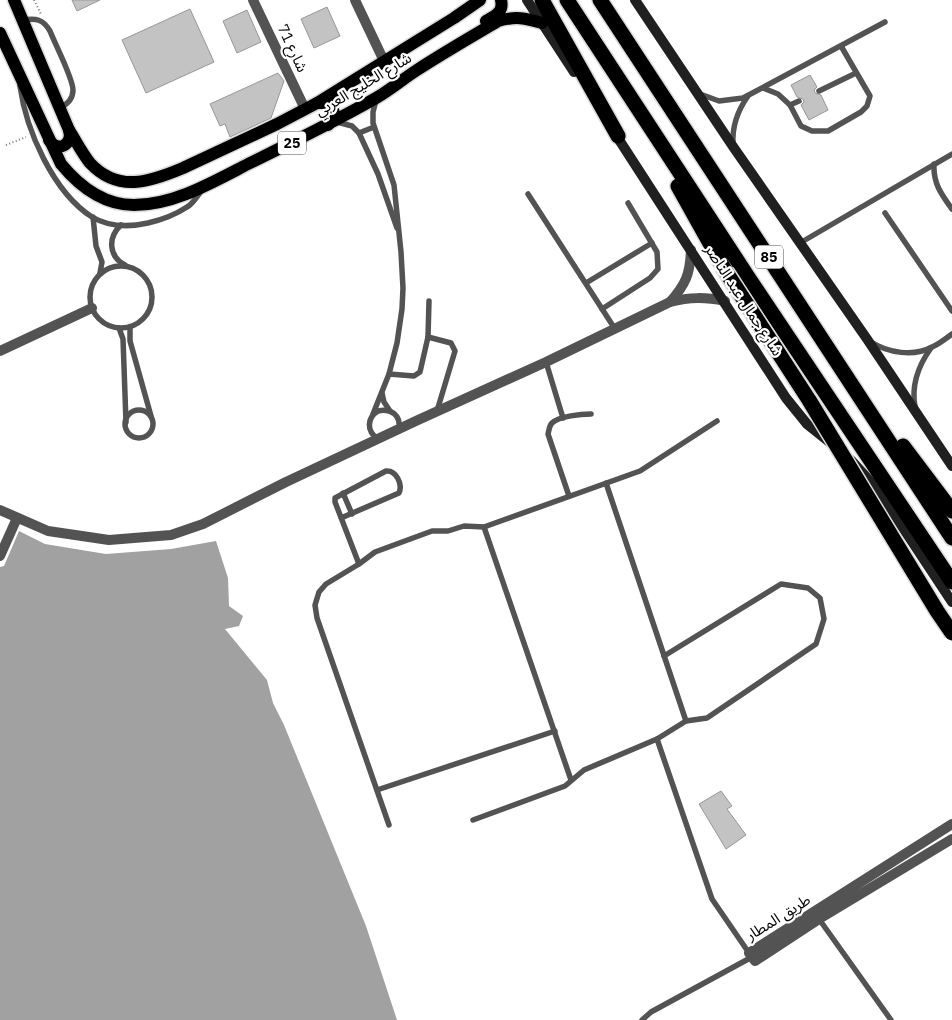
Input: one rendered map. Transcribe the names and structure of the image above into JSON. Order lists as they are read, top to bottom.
{
  "streets": {
    "highway": ["85", "شارع جمال عبد الناصر"],
    "main road": ["شارع الخليج العربي", "25"],
    "street": ["شارع 71", "طريق المطار"]
  },
  "crossings": [
    ["شارع 71", "شارع الخليج العربي"],
    ["شارع الخليج العربي", "شارع جمال عبد الناصر"]
  ]
}
